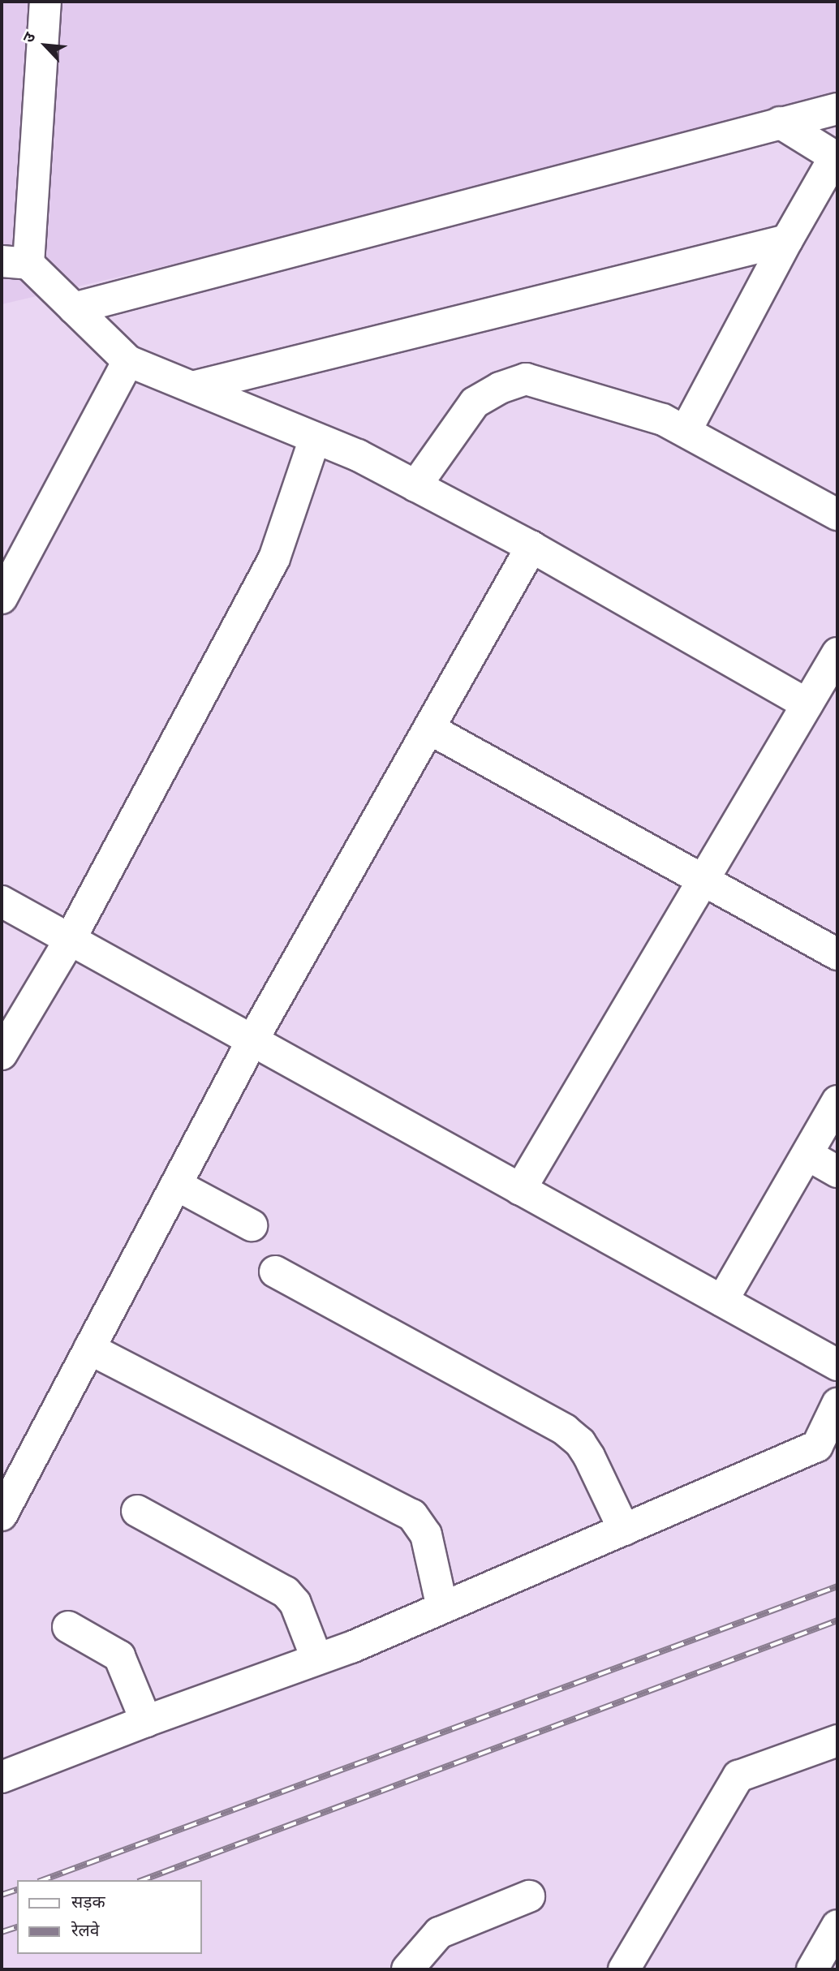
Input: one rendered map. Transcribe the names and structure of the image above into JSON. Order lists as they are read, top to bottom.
{
  "legend": ["सड़क", "रेलवे"],
  "north": "top left"
}
